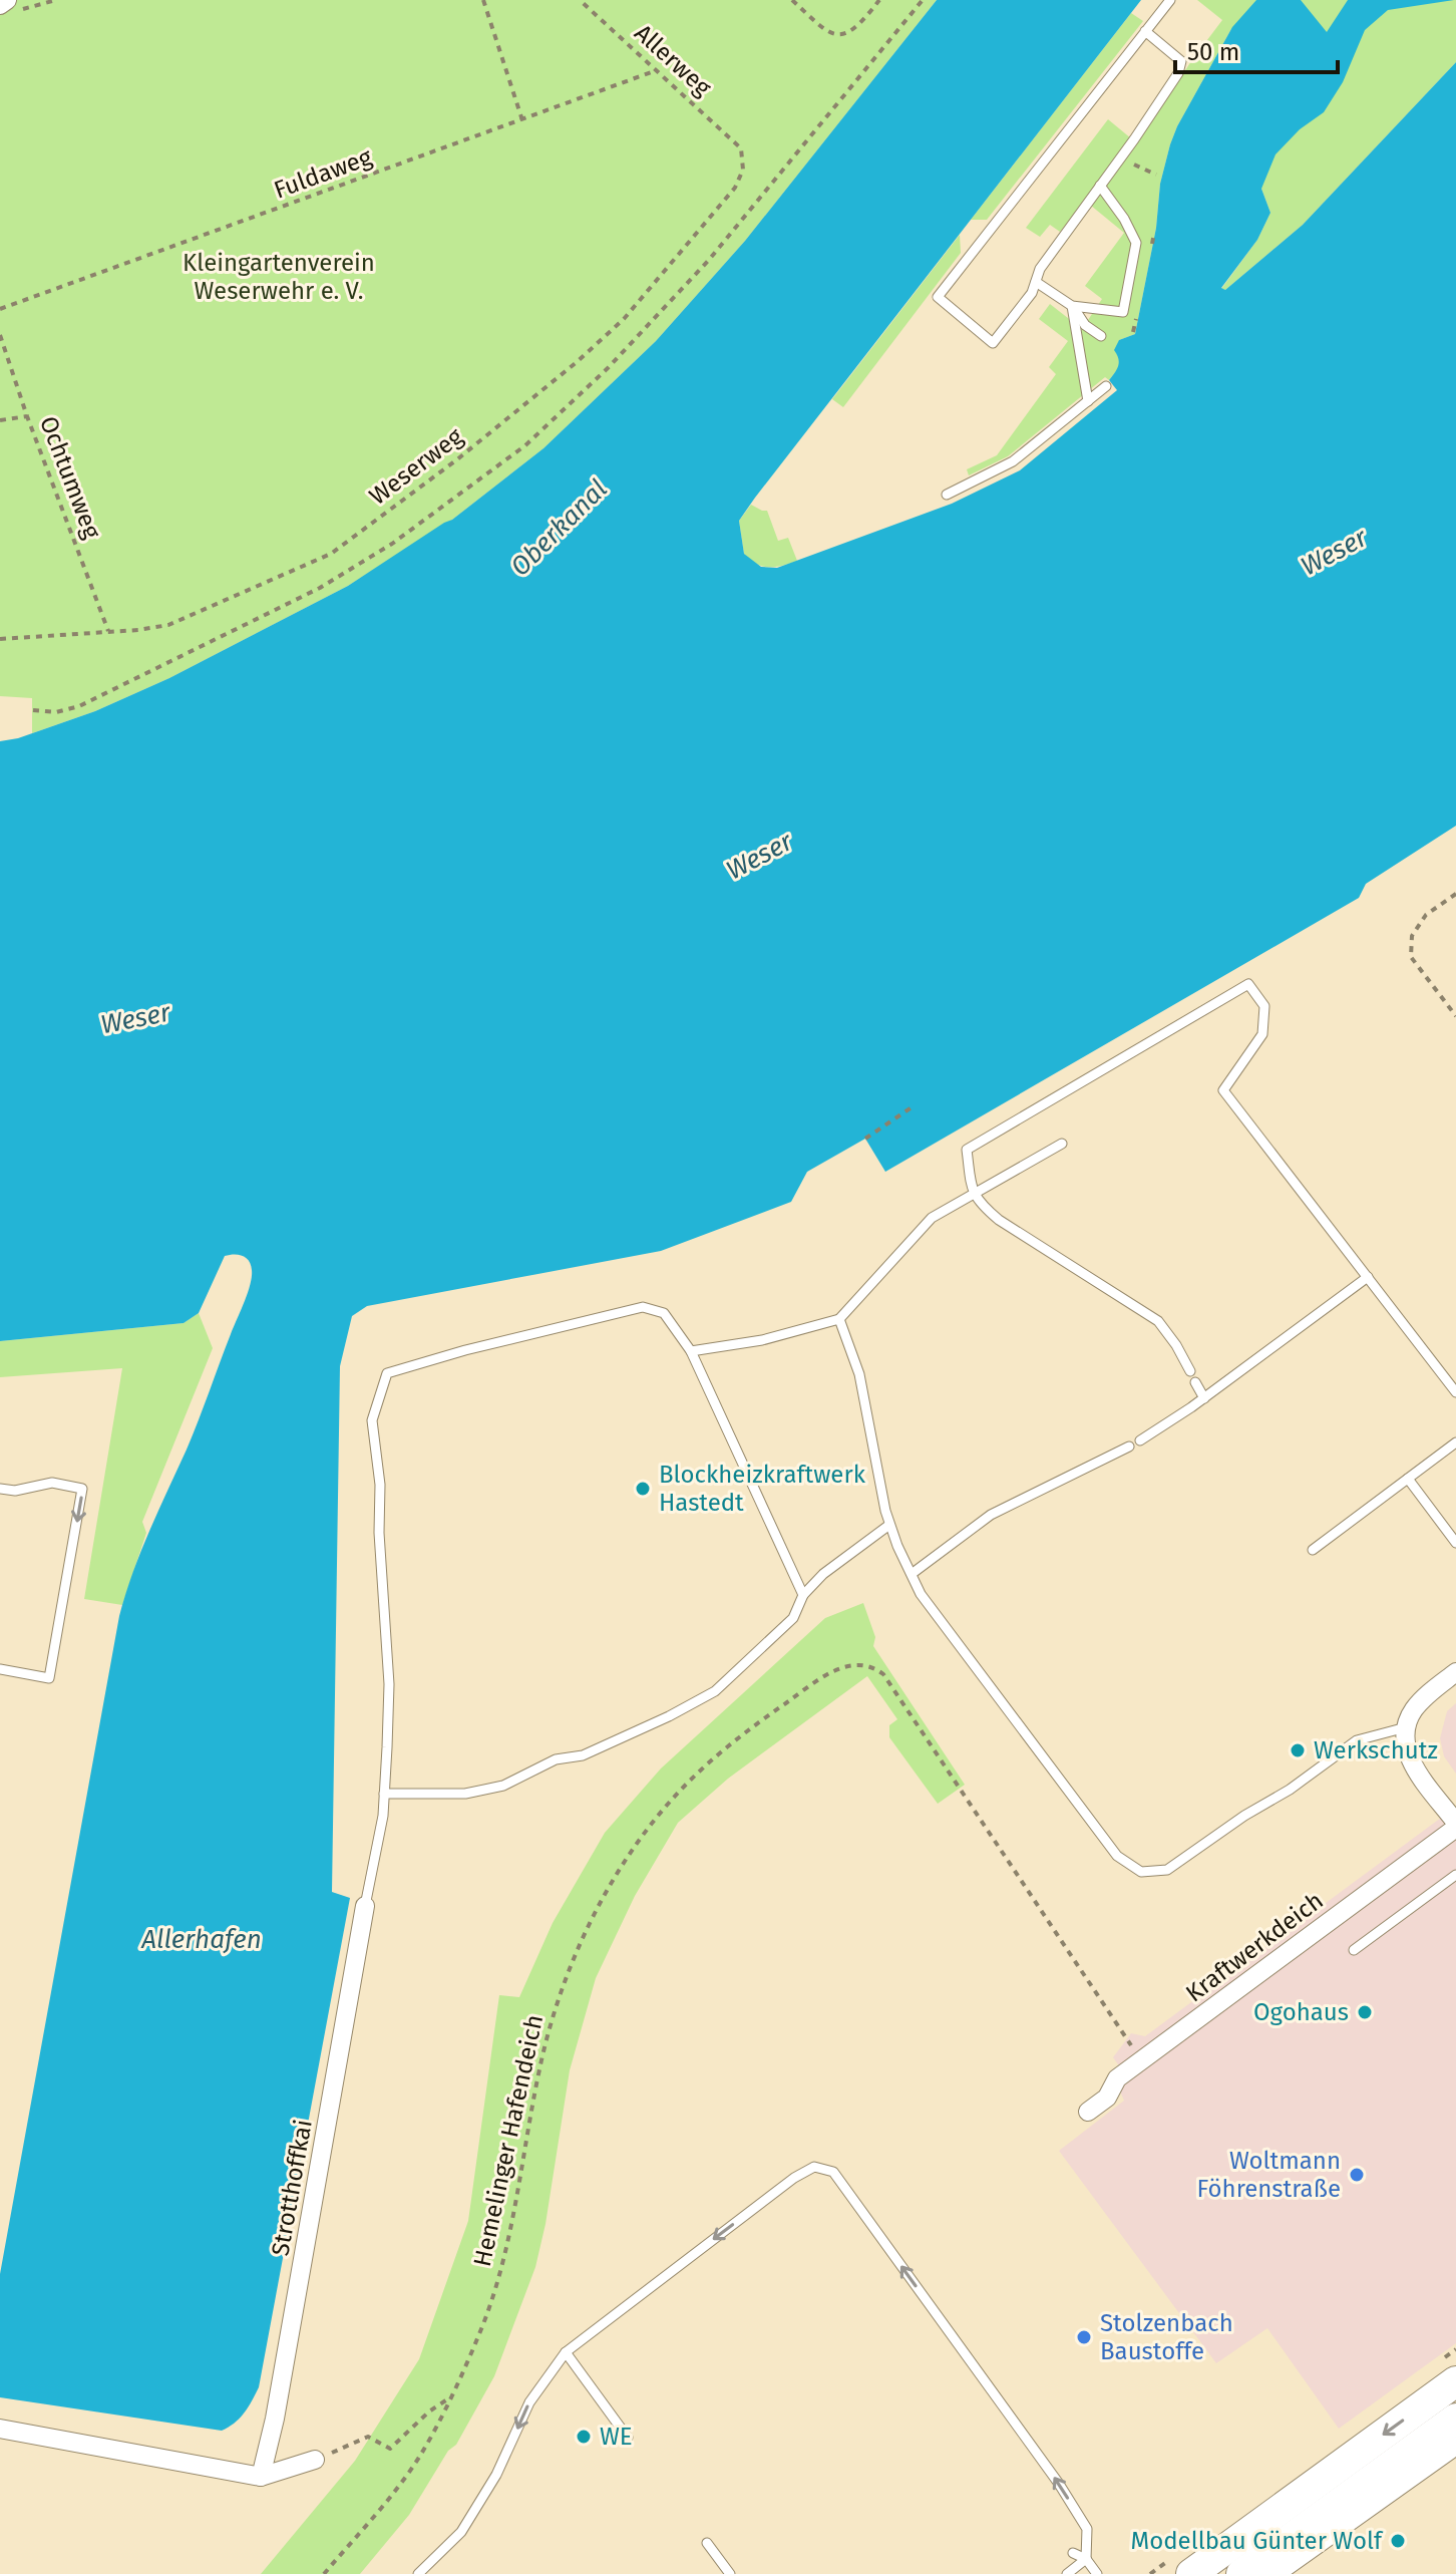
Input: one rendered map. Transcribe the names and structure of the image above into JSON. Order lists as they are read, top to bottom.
{
  "streets": {
    "street": ["Kraftwerkdeich", "Strotthoffkai"],
    "path": [
      "Allerweg",
      "Fuldaweg",
      "Weserweg",
      "Ochtumweg",
      "Hemelinger Hafendeich"
    ]
  },
  "crossings": [
    ["Allerweg", "Fuldaweg"],
    ["Allerweg", "Weserweg"],
    ["Weserweg", "Ochtumweg"],
    ["Kraftwerkdeich", "Hemelinger Hafendeich"]
  ],
  "water": ["Oberkanal", "Weser", "Allerhafen"],
  "parks": ["Kleingartenverein Weserwehr e. V."],
  "places": [
    "Blockheizkraftwerk Hastedt",
    "Werkschutz",
    "Ogohaus",
    "Woltmann Föhrenstraße",
    "Stolzenbach Baustoffe",
    "WE",
    "Modellbau Günter Wolf"
  ],
  "scale_bar": "50 m"
}
